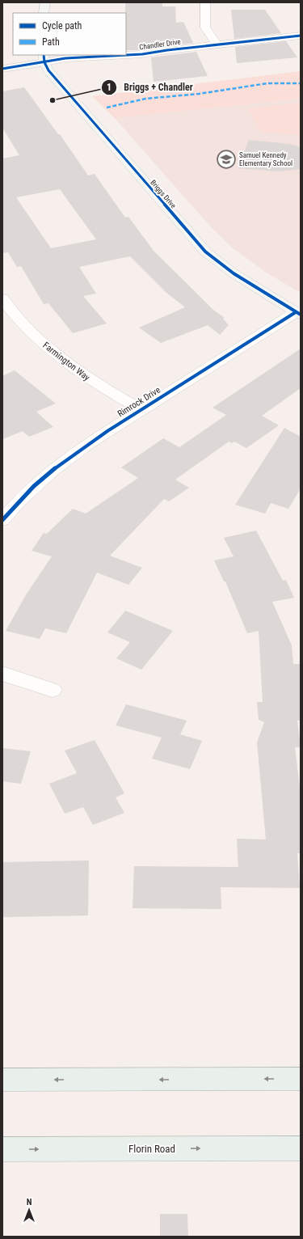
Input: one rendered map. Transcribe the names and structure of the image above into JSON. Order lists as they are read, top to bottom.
{
  "streets": {
    "main road": ["Florin Road"],
    "street": [
      "Chandler Drive",
      "Briggs Drive",
      "Farmington Way",
      "Rimrock Drive"
    ]
  },
  "crossings": [
    ["Chandler Drive", "Briggs Drive"],
    ["Briggs Drive", "Rimrock Drive"],
    ["Farmington Way", "Rimrock Drive"]
  ],
  "places": {
    "other": ["Briggs + Chandler"],
    "school or university": ["Samuel Kennedy Elementary School"]
  },
  "legend": ["Cycle path", "Path"],
  "north": "top"
}
